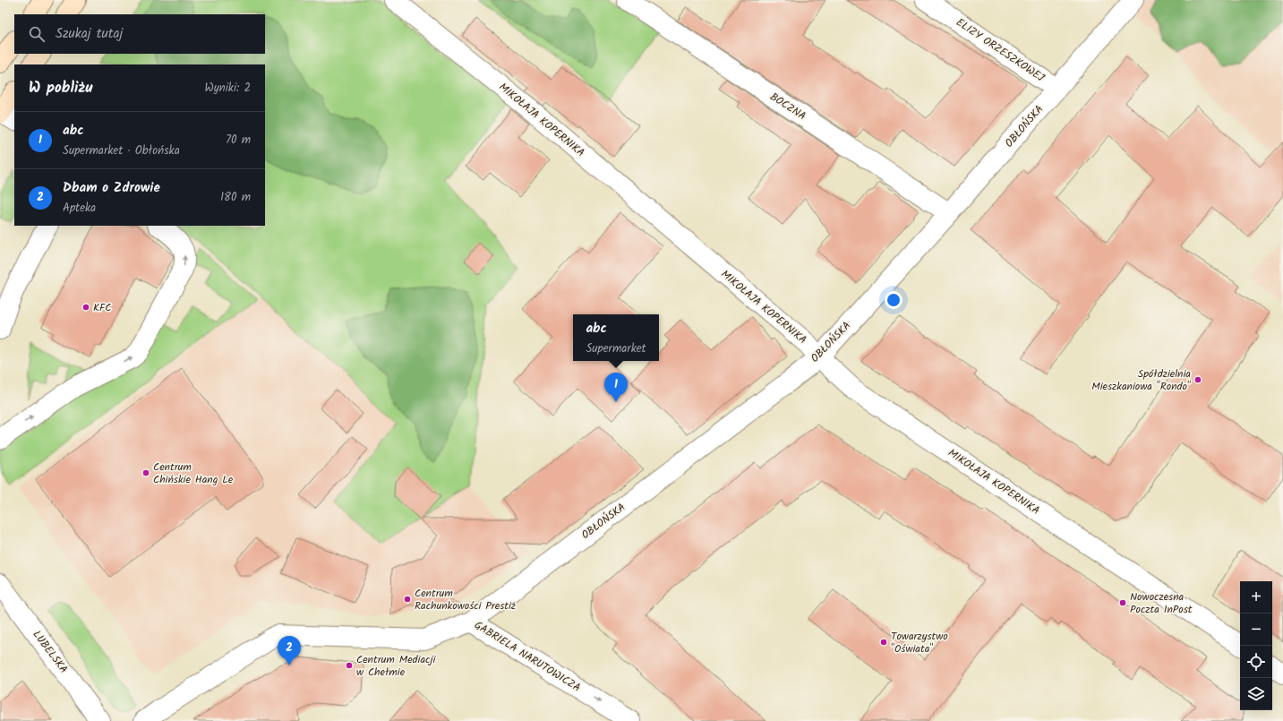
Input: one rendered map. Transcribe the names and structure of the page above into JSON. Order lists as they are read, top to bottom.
{
  "streets": {
    "street": [
      "ELIZY ORZESZKOWEJ",
      "BOCZNA",
      "MIKOŁAJA KOPERNIKA",
      "OBŁOŃSKA",
      "LUBELSKA",
      "GABRIELA NARUTOWICZA"
    ]
  },
  "crossings": [
    ["ELIZY ORZESZKOWEJ", "OBŁOŃSKA"],
    ["BOCZNA", "OBŁOŃSKA"],
    ["MIKOŁAJA KOPERNIKA", "OBŁOŃSKA"],
    ["OBŁOŃSKA", "GABRIELA NARUTOWICZA"]
  ],
  "places": [
    "KFC",
    "Spółdzielnia Mieszkaniowa \"Rondo\"",
    "Centrum Chińskie Hang Le",
    "Centrum Rachunkowości Prestiż",
    "Nowoczesna Poczta InPost",
    "Towarzystwo \"Oświata\"",
    "Centrum Mediacji w Chełmie"
  ],
  "page": {
    "search": "Szukaj tutaj",
    "heading": ["W pobliżu", "Wyniki: 2"],
    "list": [
      {
        "mark": "1",
        "name": "abc",
        "note": "Supermarket · Obłońska",
        "value": "70 m"
      },
      {
        "mark": "2",
        "name": "Dbam o Zdrowie",
        "note": "Apteka",
        "value": "180 m"
      }
    ],
    "popup": ["abc", "Supermarket"],
    "pins": ["1", "2"],
    "map_buttons": ["+", "−"]
  }
}
